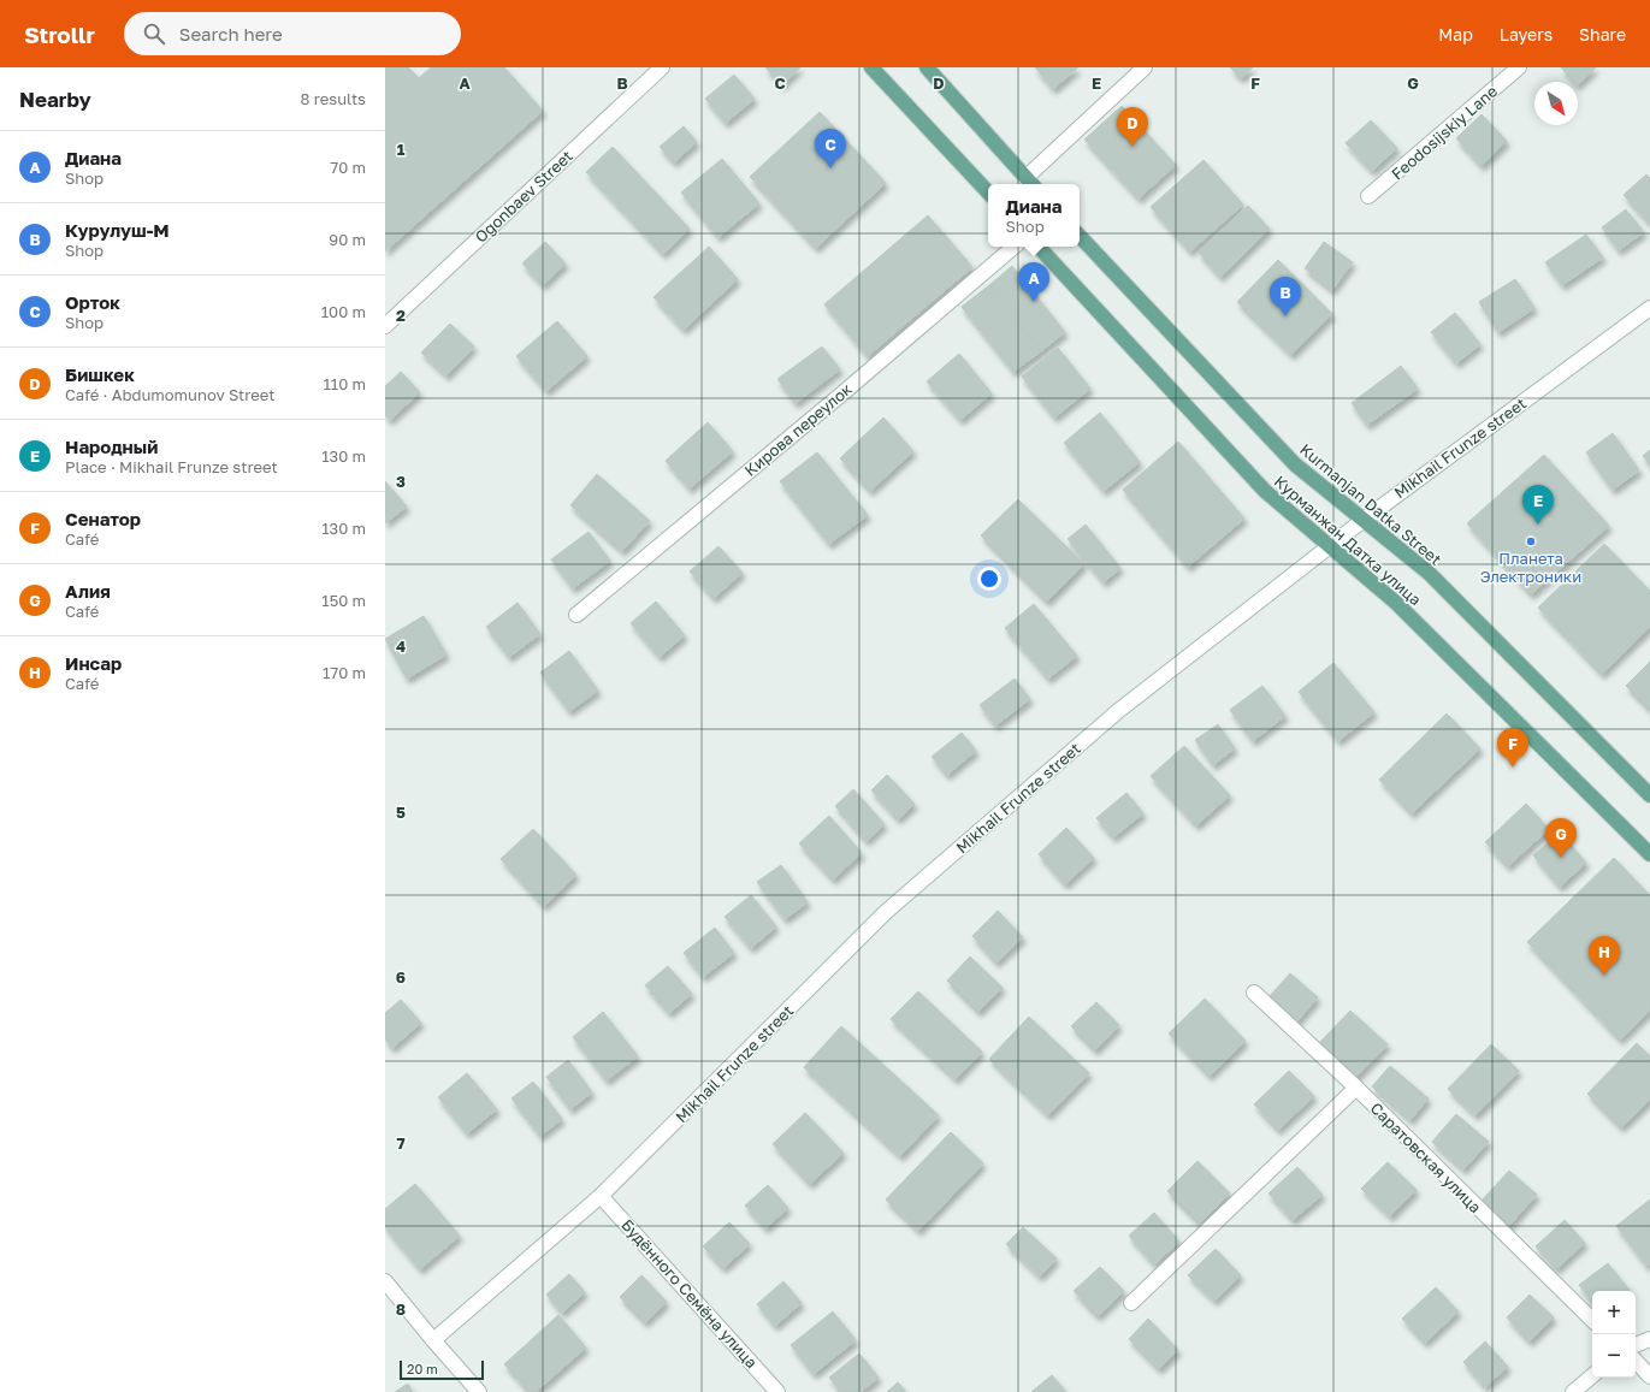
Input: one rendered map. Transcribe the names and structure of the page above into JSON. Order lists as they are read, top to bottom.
{
  "streets": {
    "main road": ["Kurmanjan Datka Street", "Курманжан Датка улица"],
    "street": [
      "Feodosijskiy Lane",
      "Ogonbaev Street",
      "Кирова переулок",
      "Mikhail Frunze street",
      "Саратовская улица",
      "Будённого Семёна улица"
    ]
  },
  "crossings": [
    ["Mikhail Frunze street", "Kurmanjan Datka Street"],
    ["Mikhail Frunze street", "Курманжан Датка улица"],
    ["Mikhail Frunze street", "Будённого Семёна улица"]
  ],
  "places": ["Планета Электроники"],
  "scale_bar": "20 m",
  "north": "bottom right",
  "page": {
    "header": "Strollr",
    "search": "Search here",
    "nav": ["Map", "Layers", "Share"],
    "heading": ["Nearby", "8 results"],
    "pins": [
      "D",
      "C",
      "A",
      "B",
      "E",
      "F",
      "G",
      "H"
    ],
    "list": [
      {
        "mark": "A",
        "name": "Диана",
        "note": "Shop",
        "value": "70 m"
      },
      {
        "mark": "B",
        "name": "Курулуш-М",
        "note": "Shop",
        "value": "90 m"
      },
      {
        "mark": "C",
        "name": "Орток",
        "note": "Shop",
        "value": "100 m"
      },
      {
        "mark": "D",
        "name": "Бишкек",
        "note": "Café · Abdumomunov Street",
        "value": "110 m"
      },
      {
        "mark": "E",
        "name": "Народный",
        "note": "Place · Mikhail Frunze street",
        "value": "130 m"
      },
      {
        "mark": "F",
        "name": "Сенатор",
        "note": "Café",
        "value": "130 m"
      },
      {
        "mark": "G",
        "name": "Алия",
        "note": "Café",
        "value": "150 m"
      },
      {
        "mark": "H",
        "name": "Инсар",
        "note": "Café",
        "value": "170 m"
      }
    ],
    "popup": ["Диана", "Shop"],
    "map_buttons": ["+", "−"],
    "scale": "20 m"
  },
  "grid": {
    "columns": [
      "A",
      "B",
      "C",
      "D",
      "E",
      "F",
      "G"
    ],
    "rows": [
      "1",
      "2",
      "3",
      "4",
      "5",
      "6",
      "7",
      "8"
    ]
  }
}
